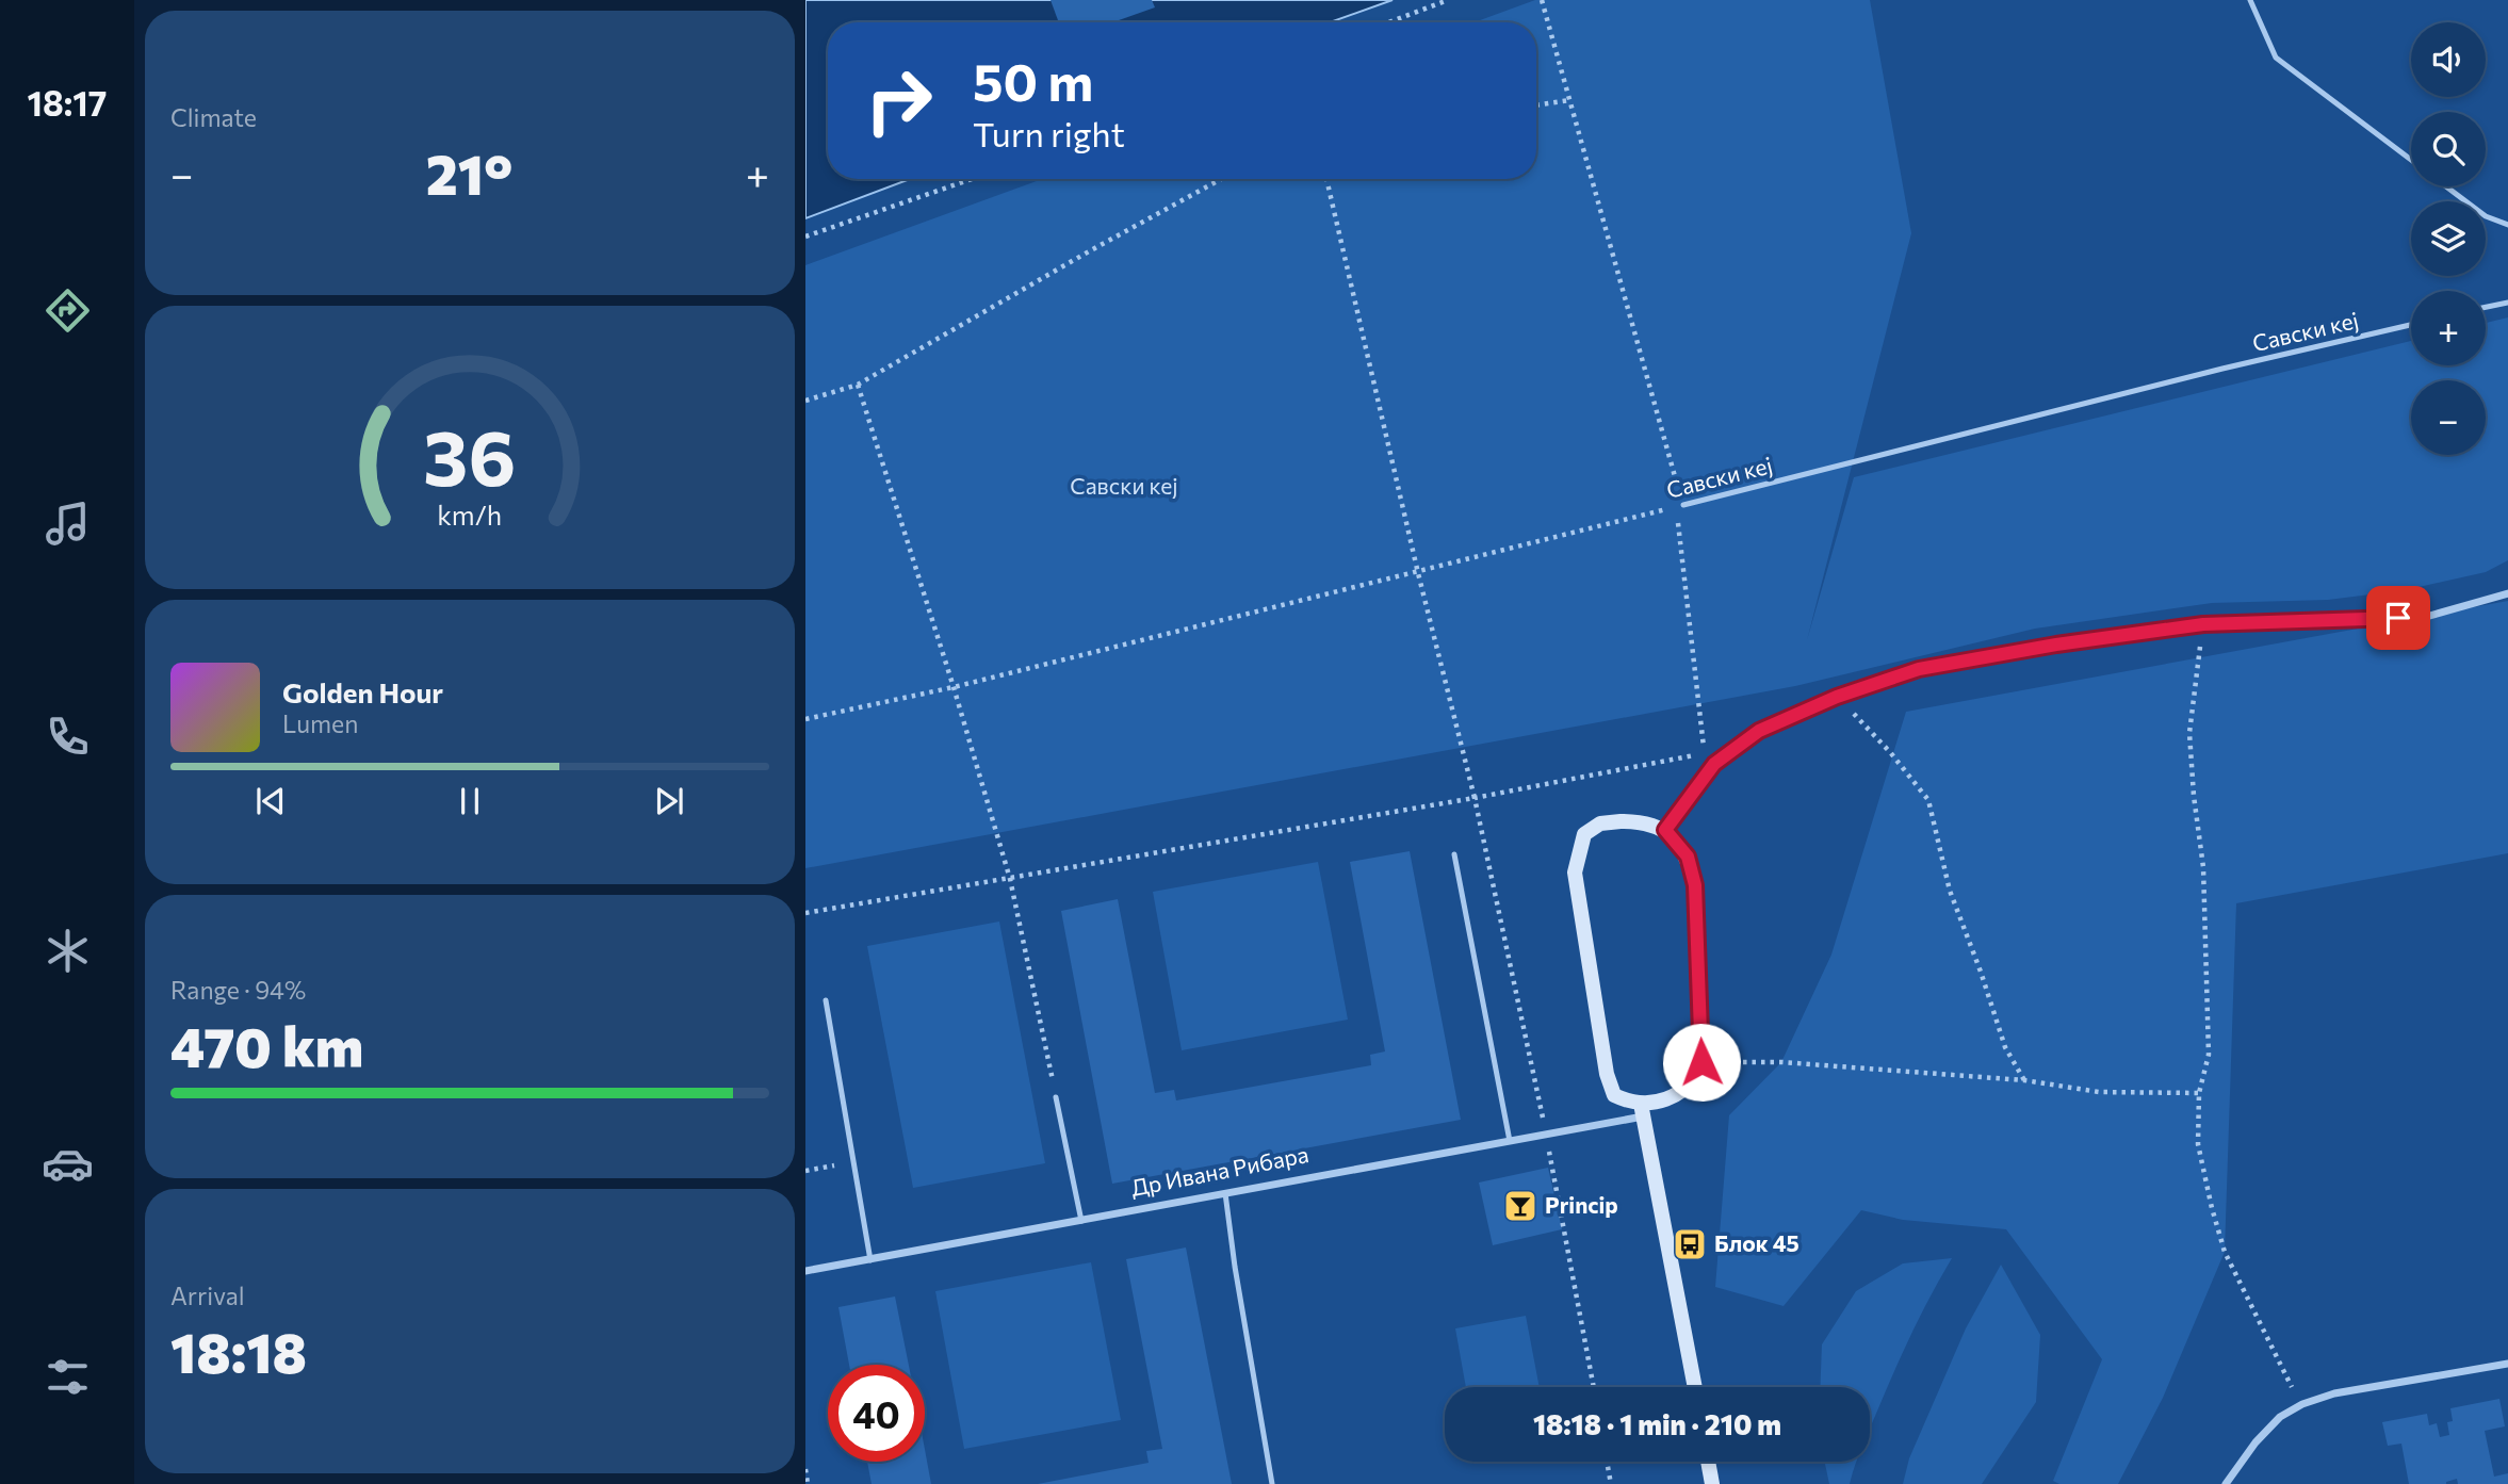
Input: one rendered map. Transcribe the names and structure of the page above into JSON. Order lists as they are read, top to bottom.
{
  "streets": {
    "street": ["Др Ивана Рибара"],
    "lane": ["Савски кеј"]
  },
  "parks": ["Савски кеј"],
  "places": {
    "bar": ["Princip"],
    "bus stop": ["Блок 45"]
  },
  "page": {
    "tabs": "18:17",
    "tile": [
      "Climate",
      ["Range · 94%", "470 km"],
      ["Arrival", "18:18"]
    ],
    "map_buttons": ["+", "−"],
    "turn": ["50 m", "Turn right"],
    "heat": ["−", "21°", "+"],
    "song": ["Golden Hour", "Lumen"],
    "limit": "40",
    "trip": "18:18 · 1 min · 210 m",
    "gauge": ["36", "km/h"]
  }
}
